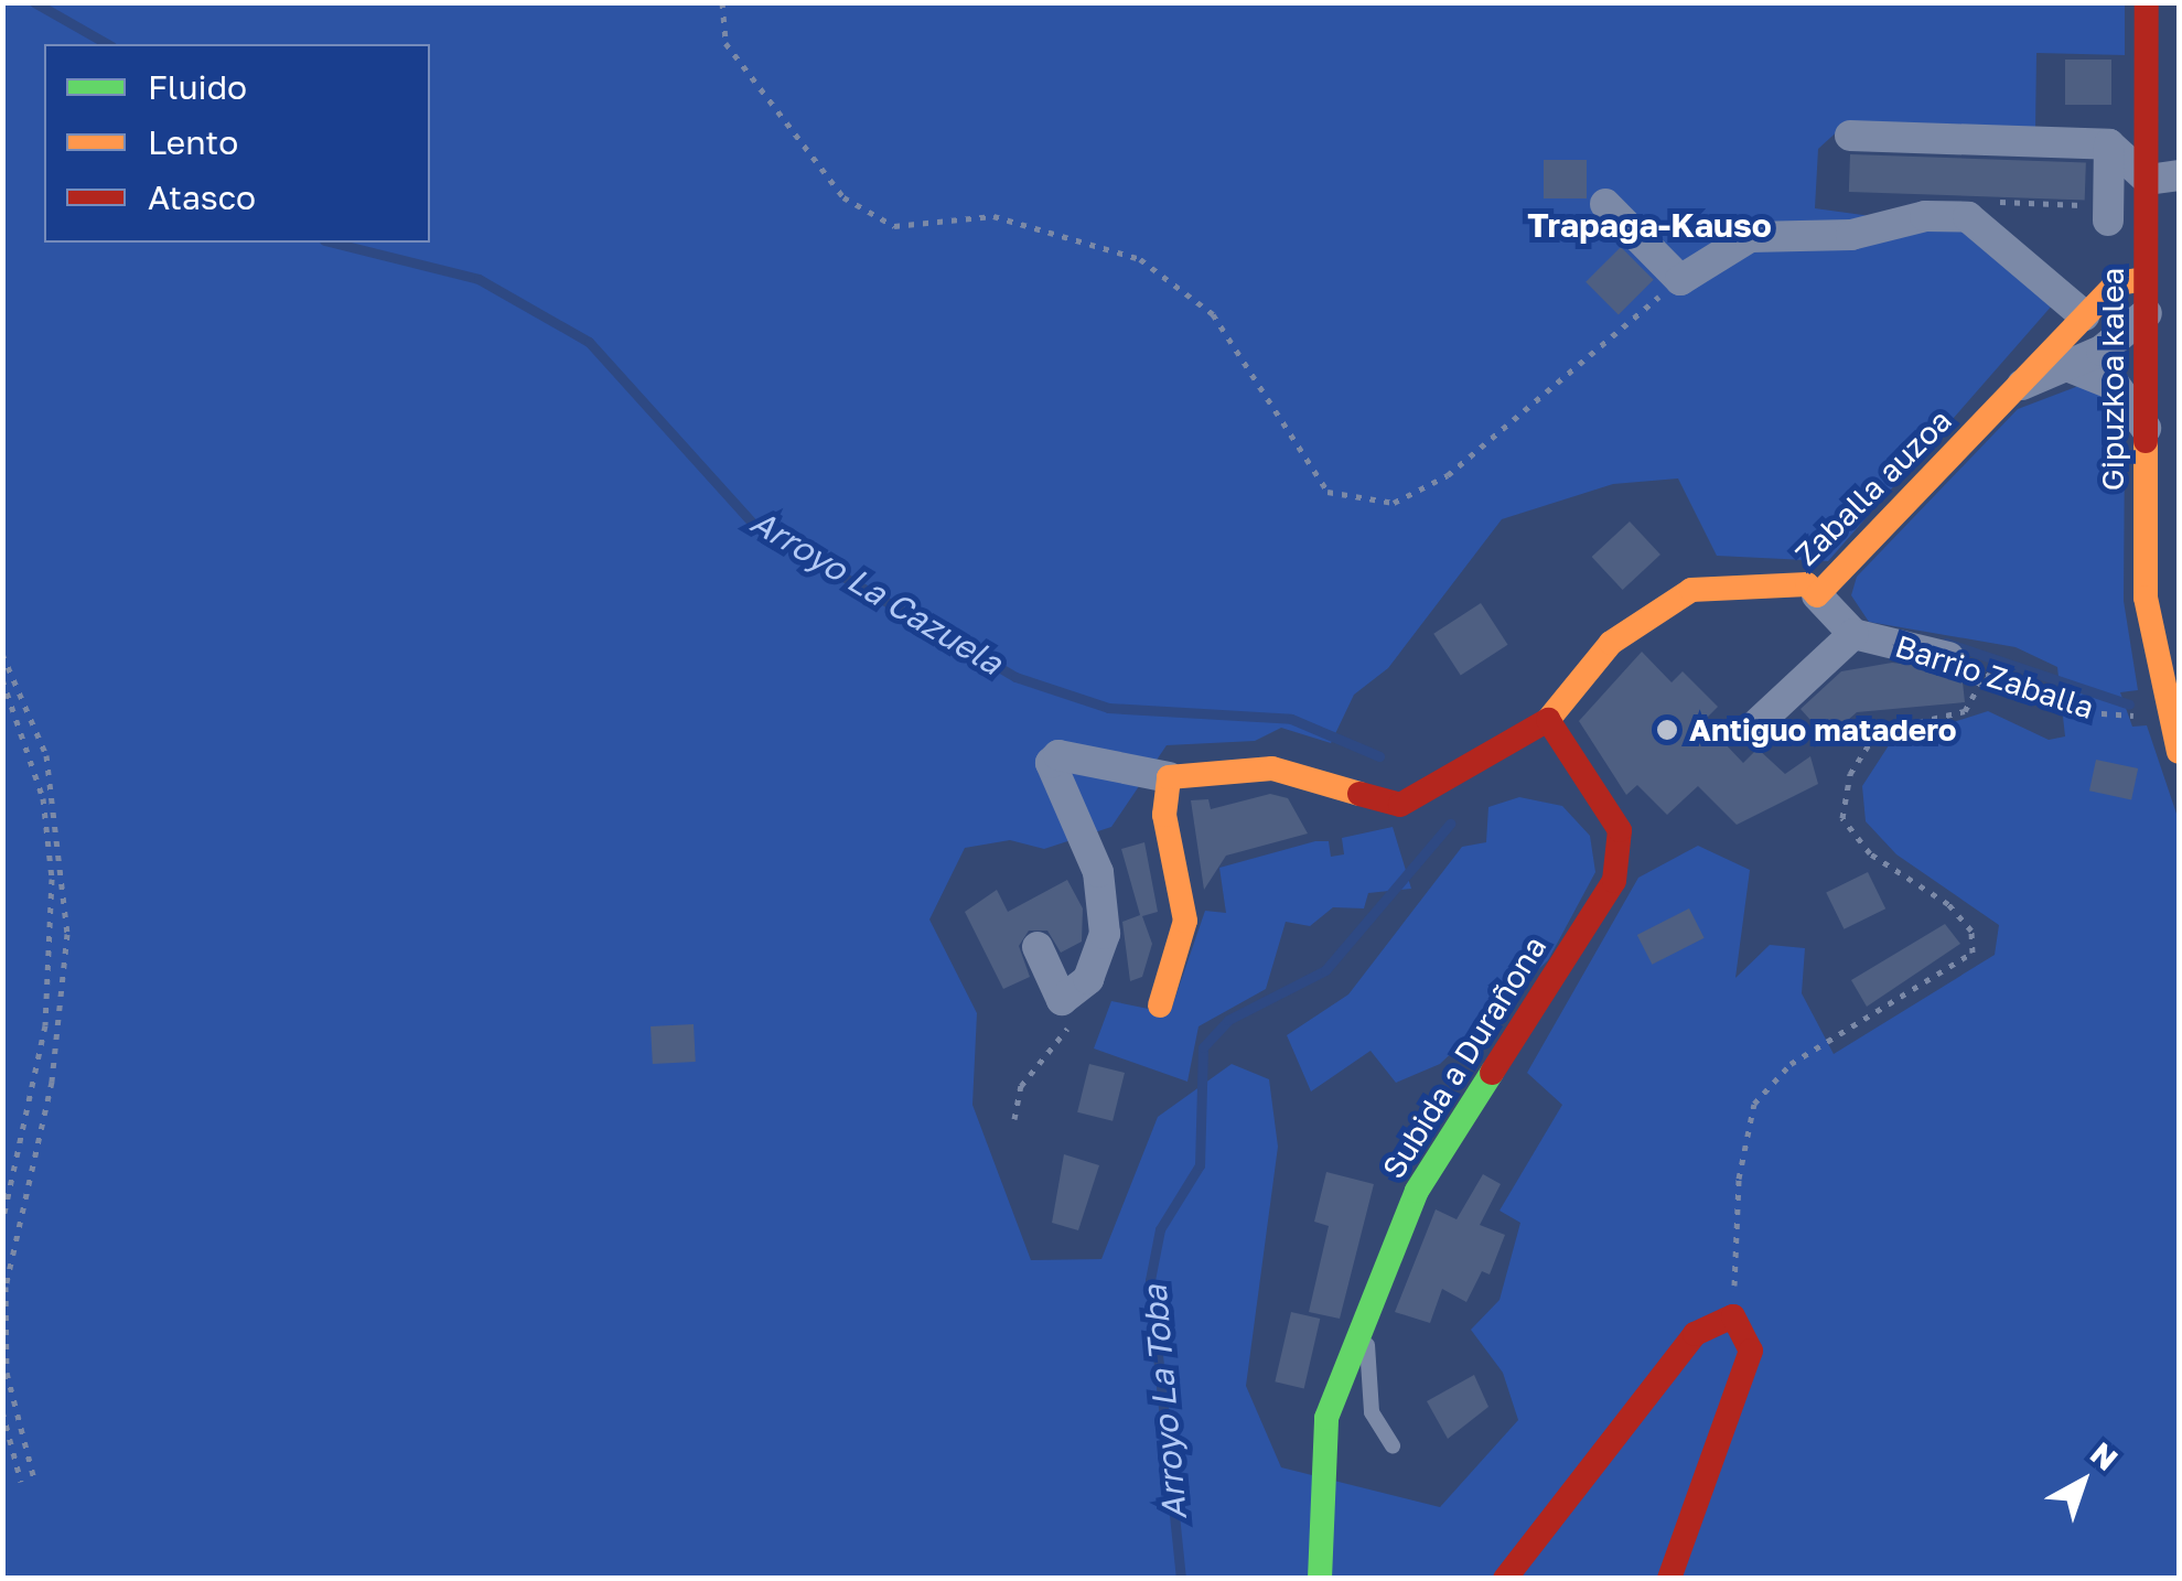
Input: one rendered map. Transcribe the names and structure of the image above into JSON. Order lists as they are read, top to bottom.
{
  "streets": {
    "street": [
      "Gipuzkoa kalea",
      "Zaballa auzoa",
      "Barrio Zaballa",
      "Subida a Durañona"
    ]
  },
  "crossings": [
    ["Zaballa auzoa", "Barrio Zaballa"],
    ["Zaballa auzoa", "Subida a Durañona"]
  ],
  "districts": ["Trapaga-Kauso"],
  "water": ["Arroyo La Cazuela", "Arroyo La Toba"],
  "places": ["Antiguo matadero"],
  "legend": ["Fluido", "Lento", "Atasco"],
  "north": "top right"
}
